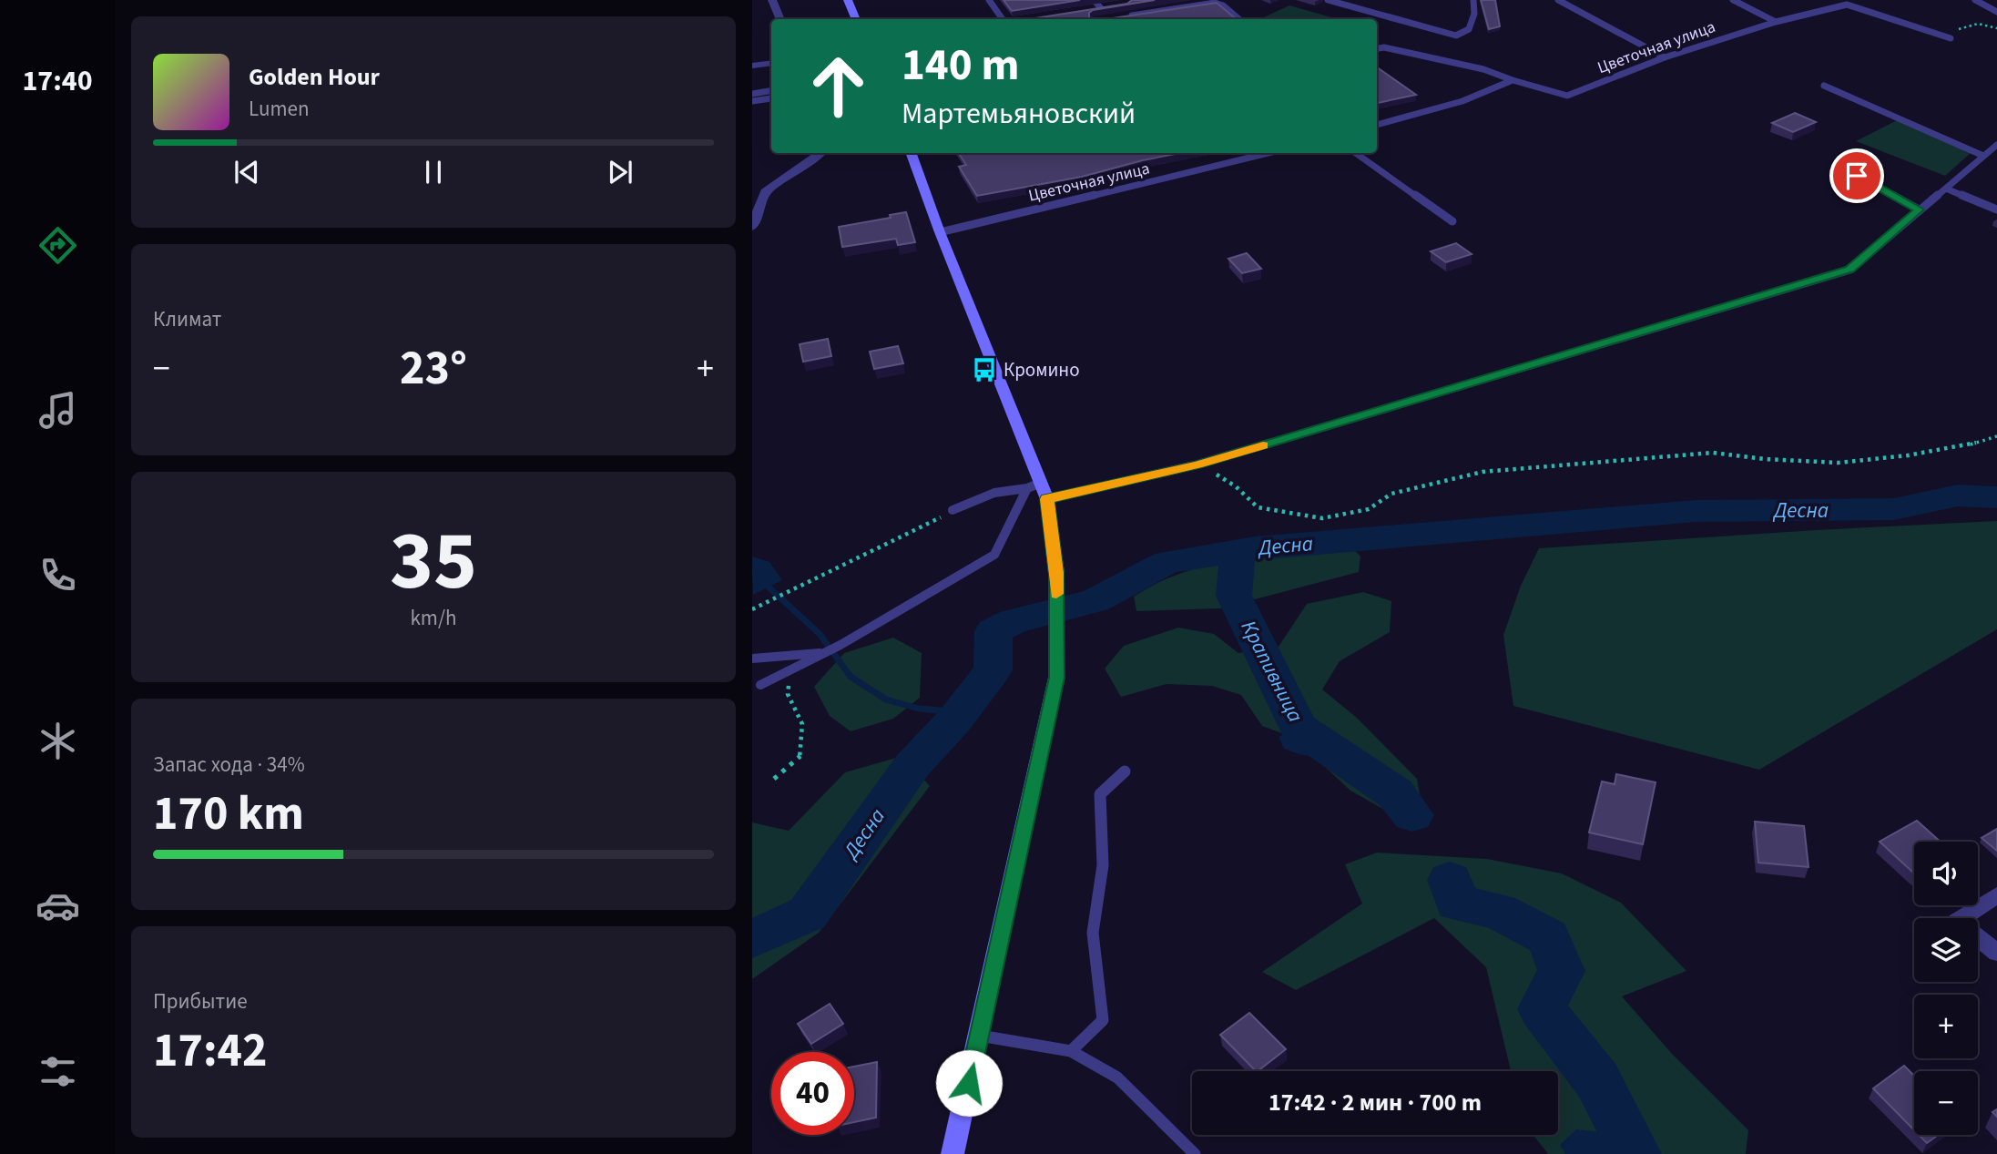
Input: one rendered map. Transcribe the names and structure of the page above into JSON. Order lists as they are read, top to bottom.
{
  "streets": {
    "lane": ["Цветочная улица"]
  },
  "water": ["Десна", "Крапивница"],
  "places": {
    "bus stop": ["Кромино"]
  },
  "page": {
    "tabs": "17:40",
    "turn": ["140 m", "Мартемьяновский"],
    "song": ["Golden Hour", "Lumen"],
    "tile": [
      "Климат",
      ["35", "km/h"],
      ["Запас хода · 34%", "170 km"],
      ["Прибытие", "17:42"]
    ],
    "heat": ["−", "23°", "+"],
    "map_buttons": ["+", "−"],
    "limit": "40",
    "trip": "17:42 · 2 мин · 700 m"
  }
}
